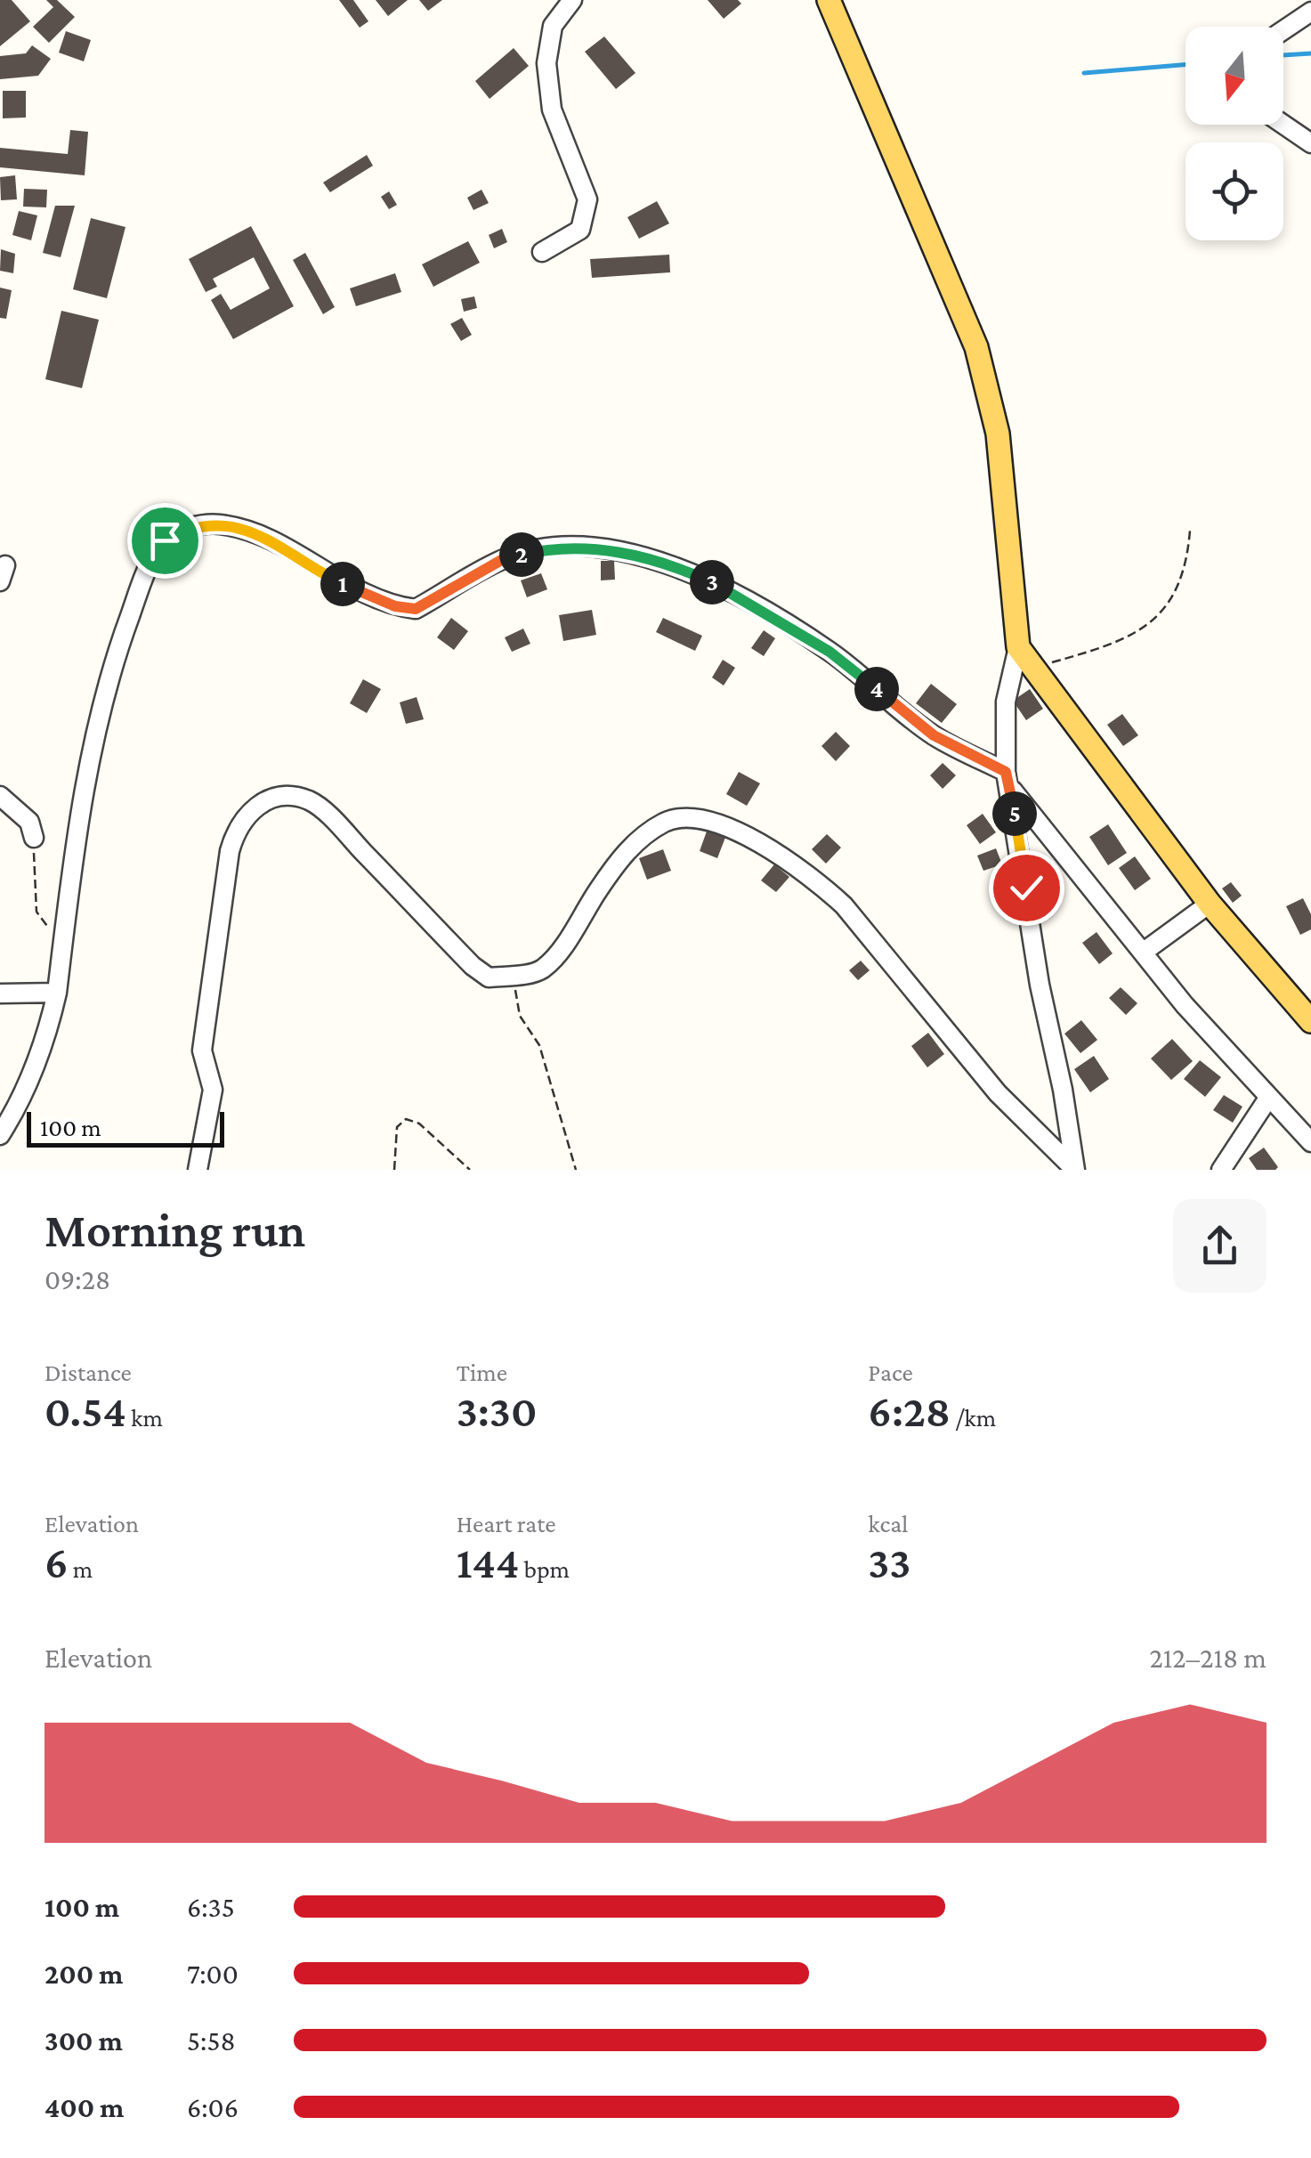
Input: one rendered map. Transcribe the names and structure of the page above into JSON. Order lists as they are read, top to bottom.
{
  "scale_bar": "100 m",
  "north": "bottom",
  "page": {
    "pins": [
      "2",
      "3",
      "1",
      "4",
      "5"
    ],
    "scale": "100 m",
    "heading": ["Morning run", "09:28"],
    "stats": [
      ["Distance", "0.54 km"],
      ["Time", "3:30"],
      ["Pace", "6:28 /km"],
      ["Elevation", "6 m"],
      ["Heart rate", "144 bpm"],
      ["kcal", "33"]
    ],
    "chart": ["Elevation", "212–218 m"],
    "list": [
      {
        "name": "100 m",
        "note": "6:35"
      },
      {
        "name": "200 m",
        "note": "7:00"
      },
      {
        "name": "300 m",
        "note": "5:58"
      },
      {
        "name": "400 m",
        "note": "6:06"
      }
    ]
  }
}
